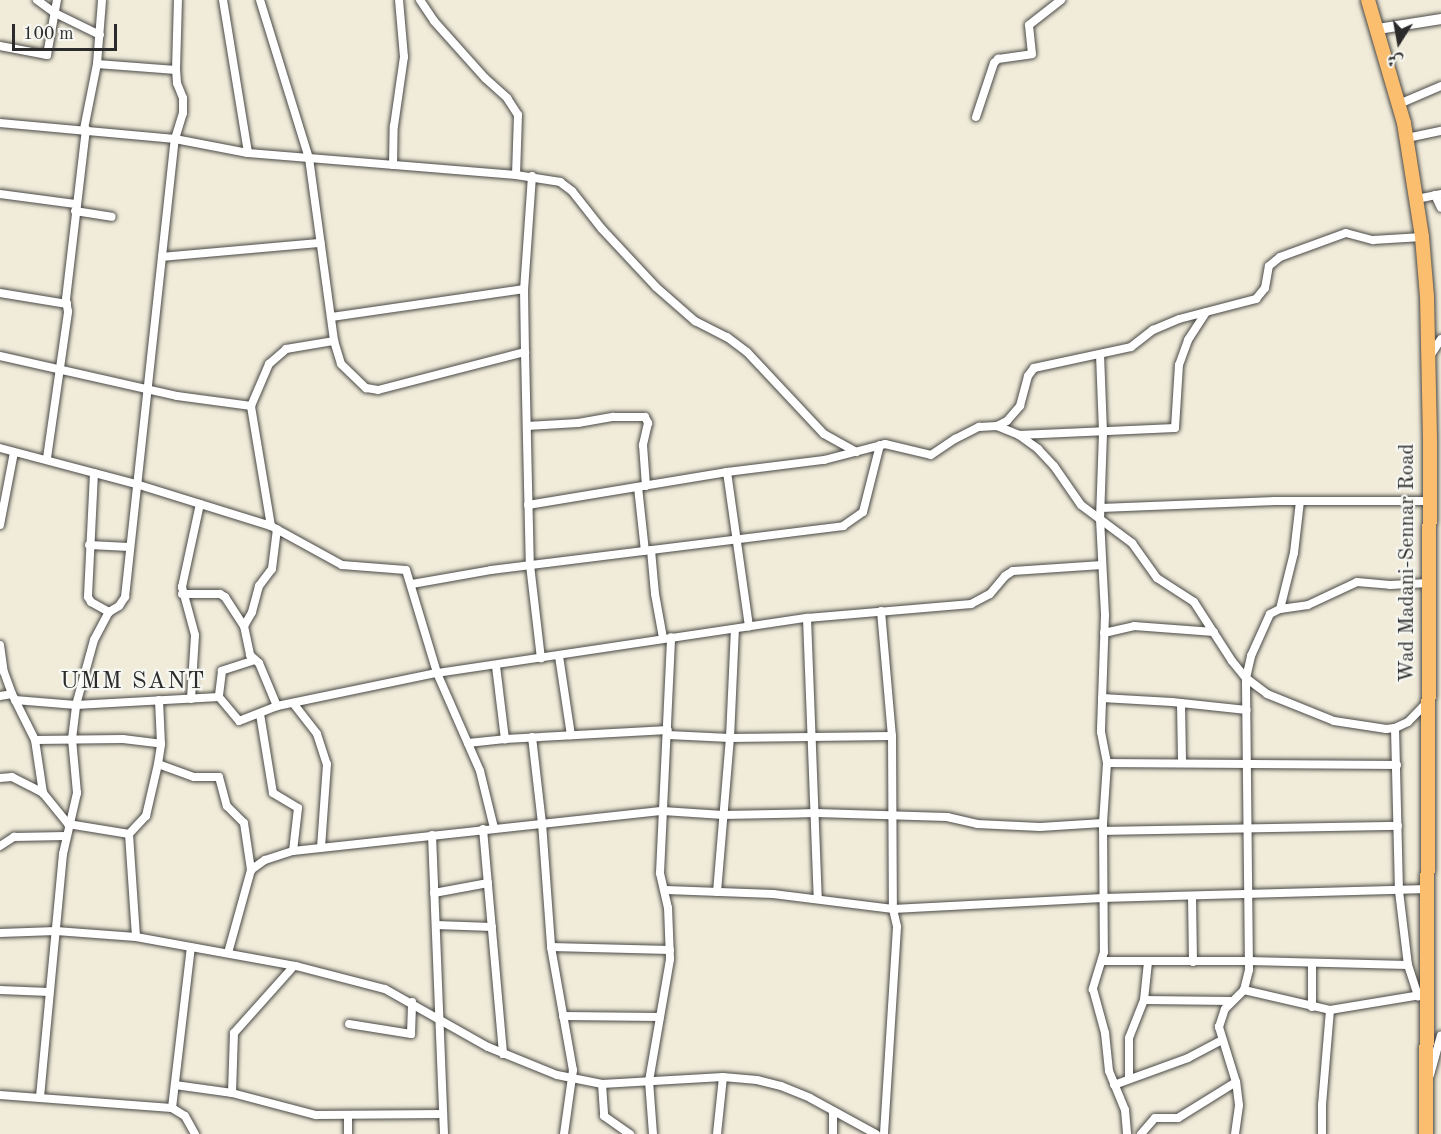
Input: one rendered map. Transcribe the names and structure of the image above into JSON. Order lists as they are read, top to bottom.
{
  "streets": {
    "highway": ["Wad Madani-Sennar Road"]
  },
  "districts": ["UMM SANT"],
  "scale_bar": "100 m",
  "north": "bottom"
}
